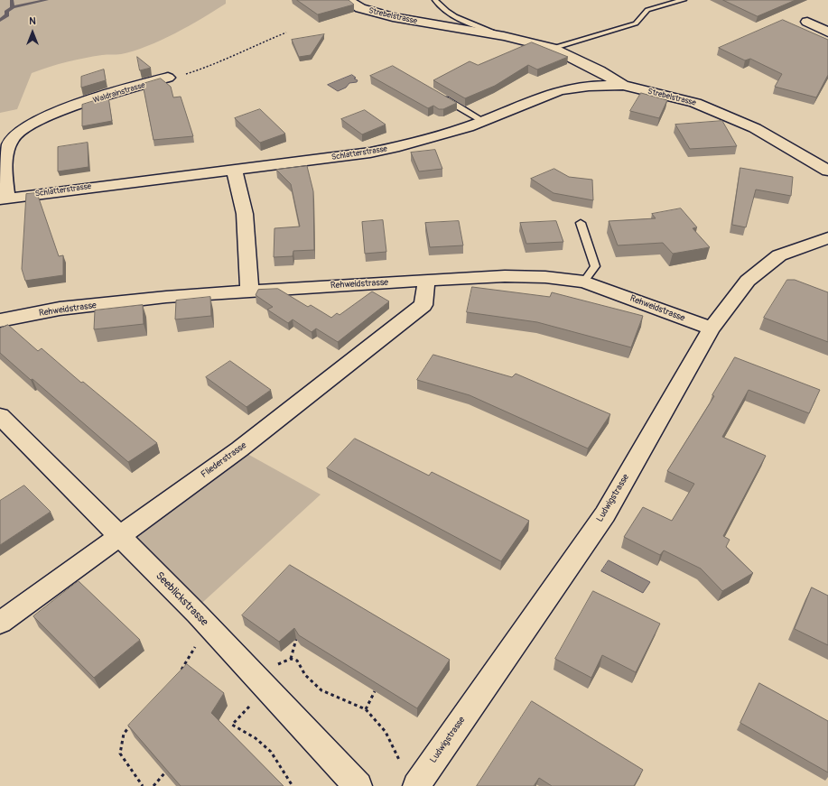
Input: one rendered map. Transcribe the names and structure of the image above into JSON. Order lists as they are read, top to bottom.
{
  "streets": {
    "street": [
      "Strebelstrasse",
      "Waldrainstrasse",
      "Schlatterstrasse",
      "Rehweidstrasse",
      "Fliederstrasse",
      "Ludwigstrasse",
      "Seeblickstrasse"
    ]
  },
  "crossings": [
    ["Strebelstrasse", "Schlatterstrasse"],
    ["Waldrainstrasse", "Schlatterstrasse"],
    ["Rehweidstrasse", "Fliederstrasse"],
    ["Rehweidstrasse", "Ludwigstrasse"],
    ["Fliederstrasse", "Seeblickstrasse"]
  ],
  "north": "top"
}
